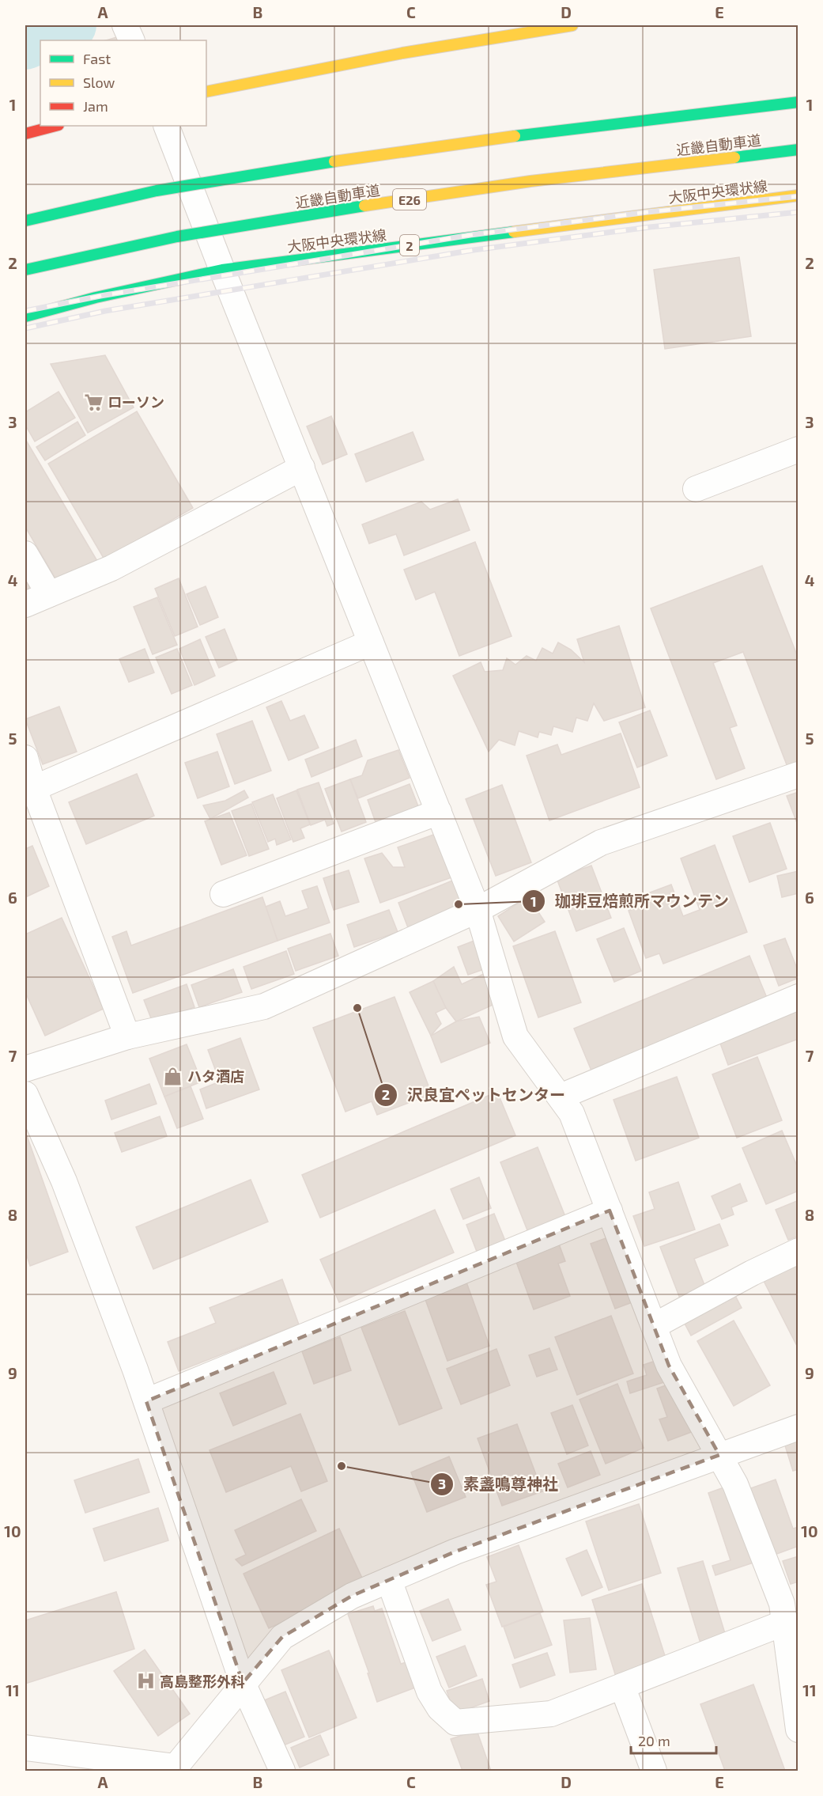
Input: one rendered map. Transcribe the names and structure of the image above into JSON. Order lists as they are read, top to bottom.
{
  "streets": {
    "main road": [
      "近畿自動車道",
      "大阪中央環状線",
      "E26",
      "2"
    ]
  },
  "places": {
    "supermarket": ["ローソン"],
    "other": ["珈琲豆焙煎所マウンテン", "沢良宜ペットセンター", "素盞鳴尊神社"],
    "shop": ["ハタ酒店"],
    "hospital": ["高島整形外科"]
  },
  "legend": ["Fast", "Slow", "Jam"],
  "scale_bar": "20 m",
  "grid": {
    "columns": [
      "A",
      "B",
      "C",
      "D",
      "E"
    ],
    "rows": [
      "1",
      "2",
      "3",
      "4",
      "5",
      "6",
      "7",
      "8",
      "9",
      "10",
      "11"
    ]
  }
}
